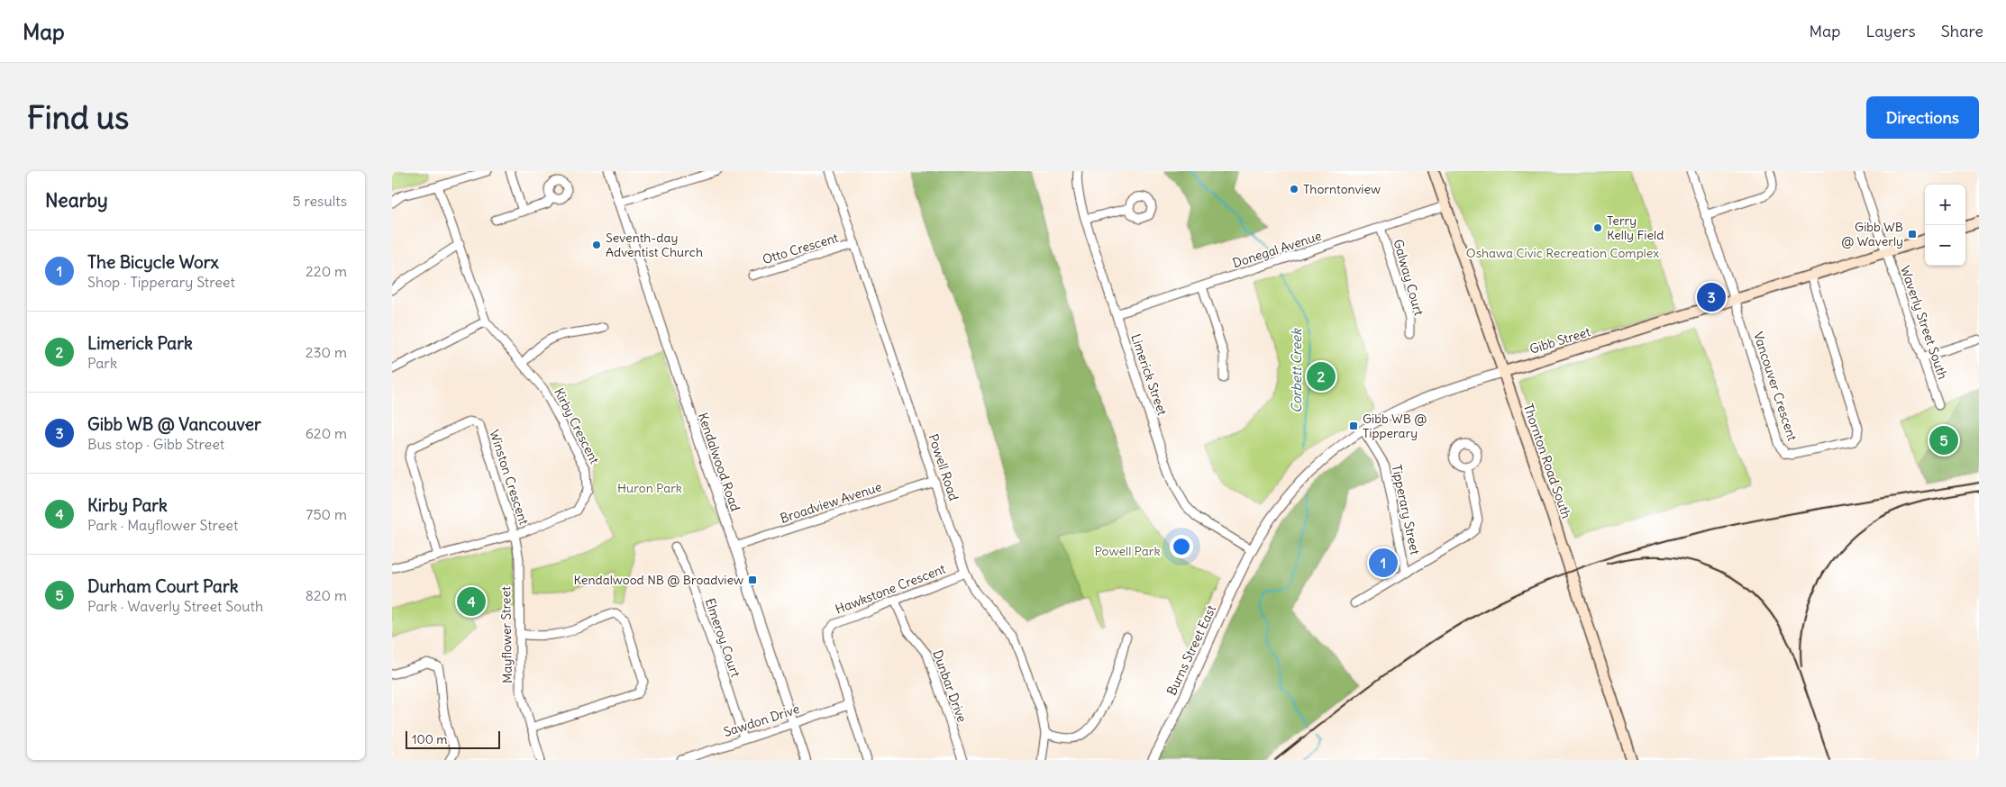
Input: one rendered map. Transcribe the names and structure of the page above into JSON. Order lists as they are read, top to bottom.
{
  "streets": {
    "main road": ["Gibb Street", "Thornton Road South"],
    "street": [
      "Otto Crescent",
      "Donegal Avenue",
      "Galway Court",
      "Waverly Street South",
      "Limerick Street",
      "Vancouver Crescent",
      "Kirby Crescent",
      "Kendalwood Road",
      "Powell Road",
      "Winston Crescent",
      "Broadview Avenue",
      "Tipperary Street",
      "Hawkstone Crescent",
      "Mayflower Street",
      "Elmeroy Court",
      "Burns Street East",
      "Dunbar Drive",
      "Sawdon Drive"
    ]
  },
  "crossings": [
    ["Otto Crescent", "Powell Road"],
    ["Donegal Avenue", "Galway Court"],
    ["Donegal Avenue", "Limerick Street"],
    ["Donegal Avenue", "Thornton Road South"],
    ["Waverly Street South", "Gibb Street"],
    ["Gibb Street", "Limerick Street"],
    ["Gibb Street", "Vancouver Crescent"],
    ["Gibb Street", "Thornton Road South"],
    ["Gibb Street", "Tipperary Street"],
    ["Gibb Street", "Burns Street East"],
    ["Limerick Street", "Burns Street East"],
    ["Kirby Crescent", "Winston Crescent"],
    ["Kirby Crescent", "Mayflower Street"],
    ["Kendalwood Road", "Broadview Avenue"],
    ["Kendalwood Road", "Sawdon Drive"],
    ["Powell Road", "Broadview Avenue"],
    ["Powell Road", "Hawkstone Crescent"],
    ["Winston Crescent", "Mayflower Street"],
    ["Hawkstone Crescent", "Dunbar Drive"],
    ["Hawkstone Crescent", "Sawdon Drive"],
    ["Elmeroy Court", "Sawdon Drive"]
  ],
  "water": ["Corbett Creek"],
  "parks": ["Oshawa Civic Recreation Complex", "Huron Park", "Powell Park"],
  "places": {
    "other": ["Thorntonview", "Terry Kelly Field", "Seventh-day Adventist Church"],
    "transit": ["Gibb WB @ Waverly", "Gibb WB @ Tipperary", "Kendalwood NB @ Broadview"]
  },
  "scale_bar": "100 m",
  "page": {
    "header": "Map",
    "nav": ["Map", "Layers", "Share"],
    "buttons": "Directions",
    "title": "Find us",
    "heading": ["Nearby", "5 results"],
    "map_buttons": ["+", "−"],
    "list": [
      {
        "mark": "1",
        "name": "The Bicycle Worx",
        "note": "Shop · Tipperary Street",
        "value": "220 m"
      },
      {
        "mark": "2",
        "name": "Limerick Park",
        "note": "Park",
        "value": "230 m"
      },
      {
        "mark": "3",
        "name": "Gibb WB @ Vancouver",
        "note": "Bus stop · Gibb Street",
        "value": "620 m"
      },
      {
        "mark": "4",
        "name": "Kirby Park",
        "note": "Park · Mayflower Street",
        "value": "750 m"
      },
      {
        "mark": "5",
        "name": "Durham Court Park",
        "note": "Park · Waverly Street South",
        "value": "820 m"
      }
    ],
    "pins": [
      "3",
      "2",
      "5",
      "1",
      "4"
    ],
    "scale": "100 m"
  }
}
